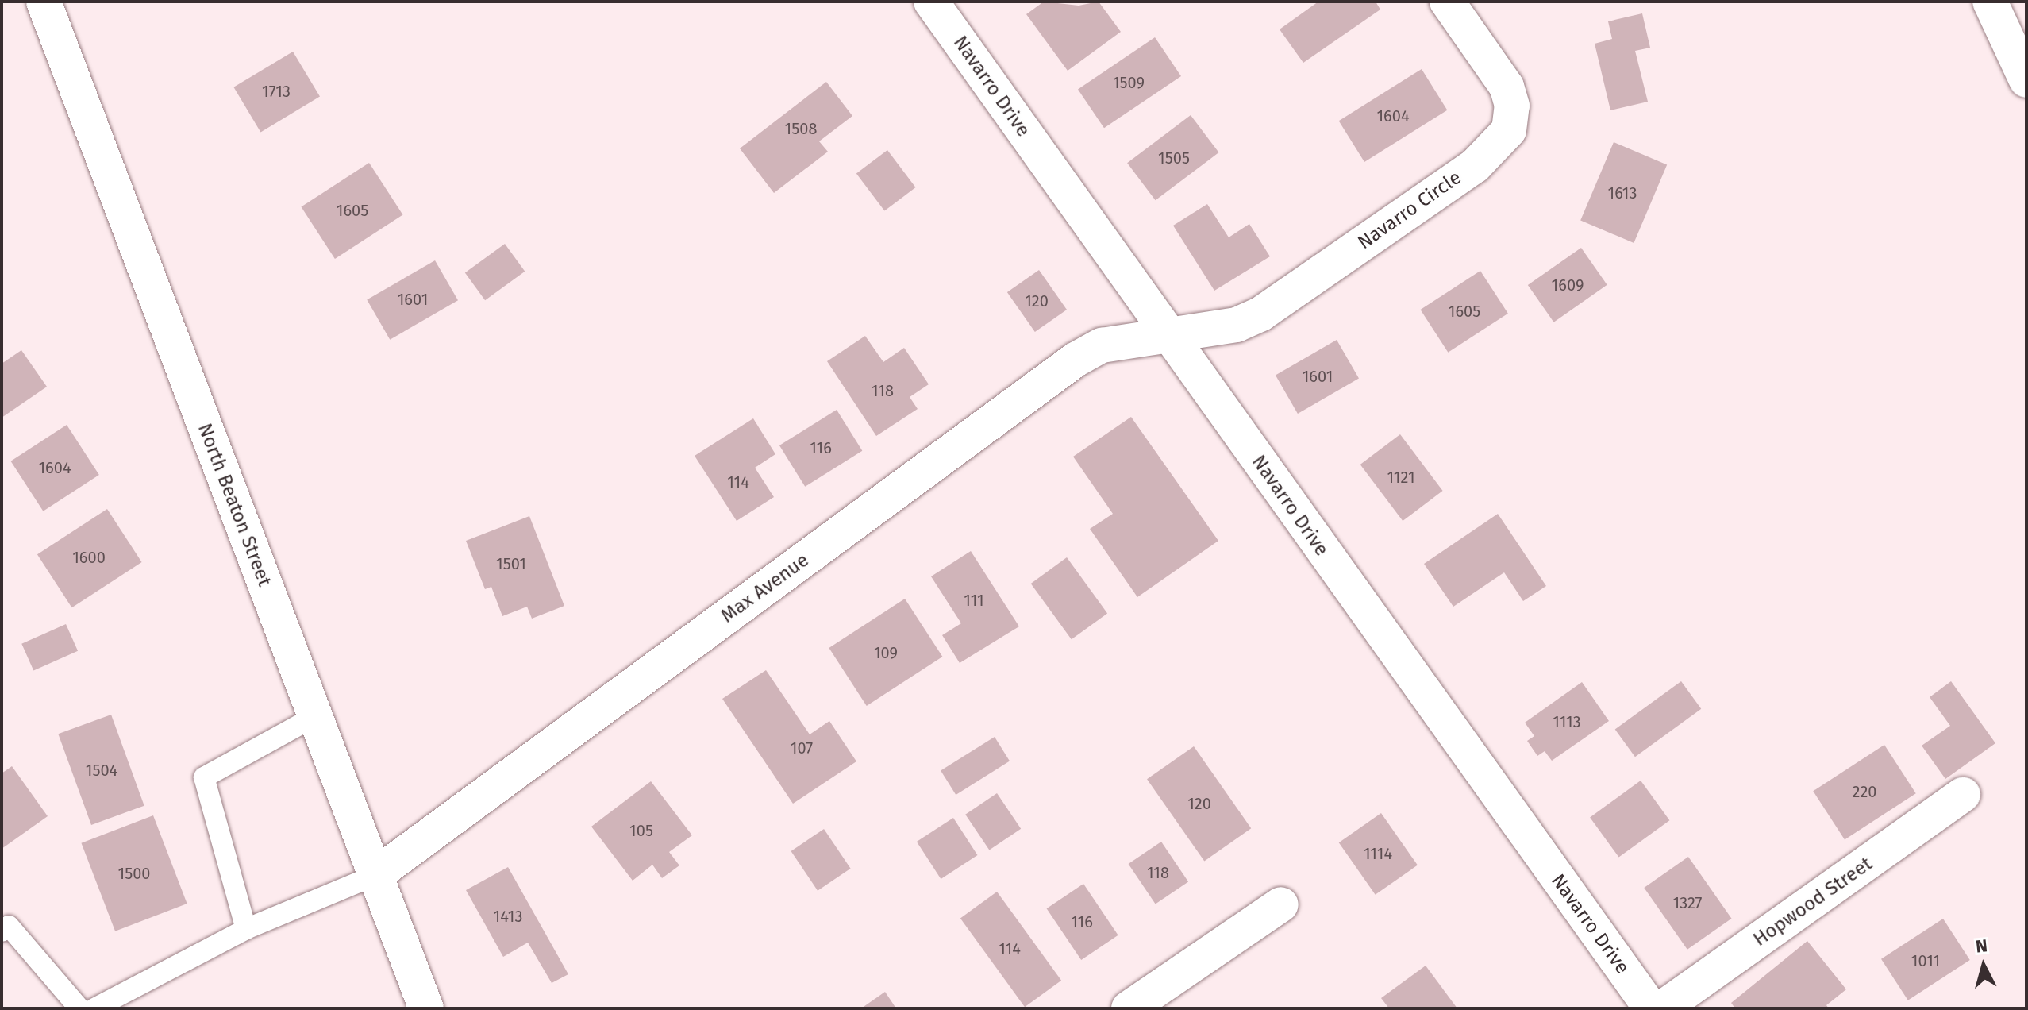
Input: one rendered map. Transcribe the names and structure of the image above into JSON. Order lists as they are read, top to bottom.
{
  "streets": {
    "street": [
      "Navarro Drive",
      "Navarro Circle",
      "North Beaton Street",
      "Max Avenue",
      "Hopwood Street"
    ]
  },
  "crossings": [
    ["Navarro Drive", "Navarro Circle"],
    ["Navarro Drive", "Max Avenue"],
    ["Navarro Circle", "Max Avenue"],
    ["North Beaton Street", "Max Avenue"]
  ],
  "house_numbers": [
    "1509",
    "1713",
    "1604",
    "1508",
    "1505",
    "1613",
    "1605",
    "1609",
    "1601",
    "120",
    "1605",
    "1601",
    "118",
    "116",
    "1604",
    "1121",
    "114",
    "1600",
    "1501",
    "111",
    "109",
    "1113",
    "107",
    "1504",
    "220",
    "120",
    "105",
    "1114",
    "118",
    "1500",
    "1327",
    "1413",
    "116",
    "114",
    "1011"
  ],
  "north": "top"
}
